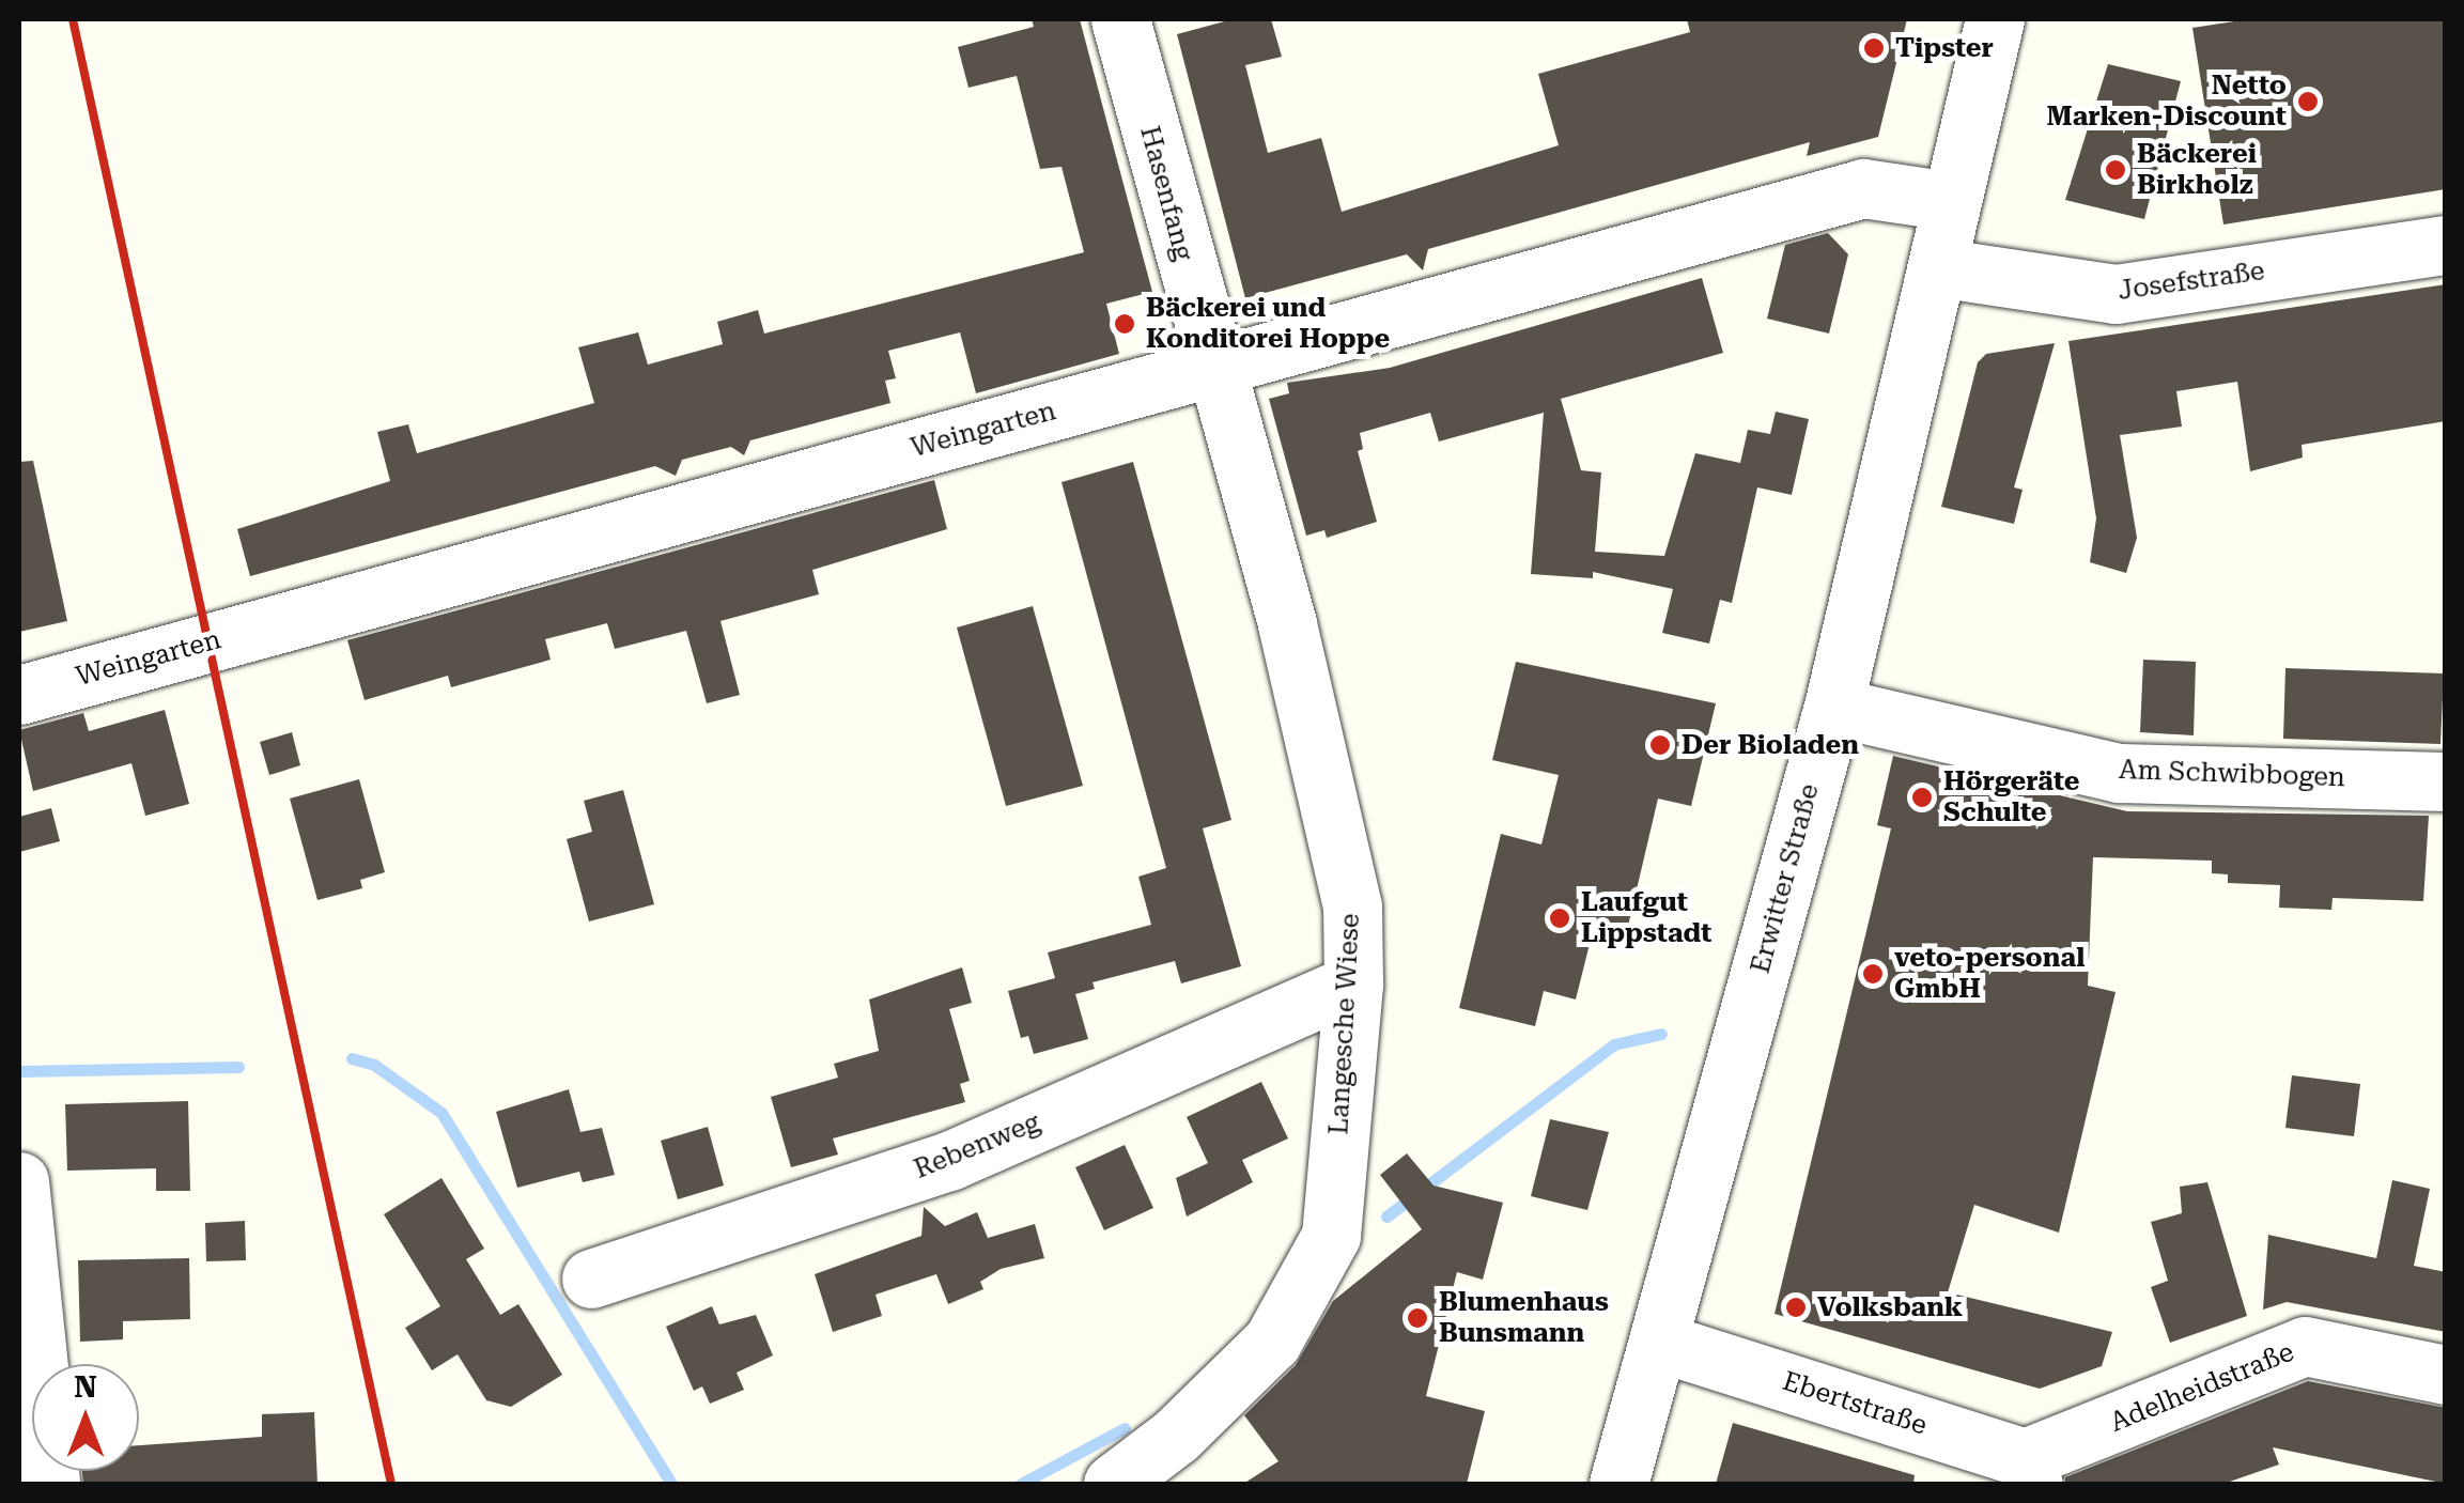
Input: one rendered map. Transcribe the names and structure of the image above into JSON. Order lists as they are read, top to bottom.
{
  "streets": {
    "street": [
      "Hasenfang",
      "Josefstraße",
      "Weingarten",
      "Am Schwibbogen",
      "Erwitter Straße",
      "Langesche Wiese",
      "Rebenweg",
      "Adelheidstraße",
      "Ebertstraße"
    ]
  },
  "crossings": [
    ["Hasenfang", "Weingarten"],
    ["Hasenfang", "Langesche Wiese"],
    ["Josefstraße", "Erwitter Straße"],
    ["Weingarten", "Erwitter Straße"],
    ["Weingarten", "Langesche Wiese"],
    ["Am Schwibbogen", "Erwitter Straße"],
    ["Erwitter Straße", "Ebertstraße"],
    ["Langesche Wiese", "Rebenweg"],
    ["Adelheidstraße", "Ebertstraße"]
  ],
  "places": [
    "Tipster",
    "Netto Marken-Discount",
    "Bäckerei Birkholz",
    "Bäckerei und Konditorei Hoppe",
    "Der Bioladen",
    "Hörgeräte Schulte",
    "Laufgut Lippstadt",
    "veto-personal GmbH",
    "Volksbank",
    "Blumenhaus Bunsmann"
  ],
  "north": "top"
}
